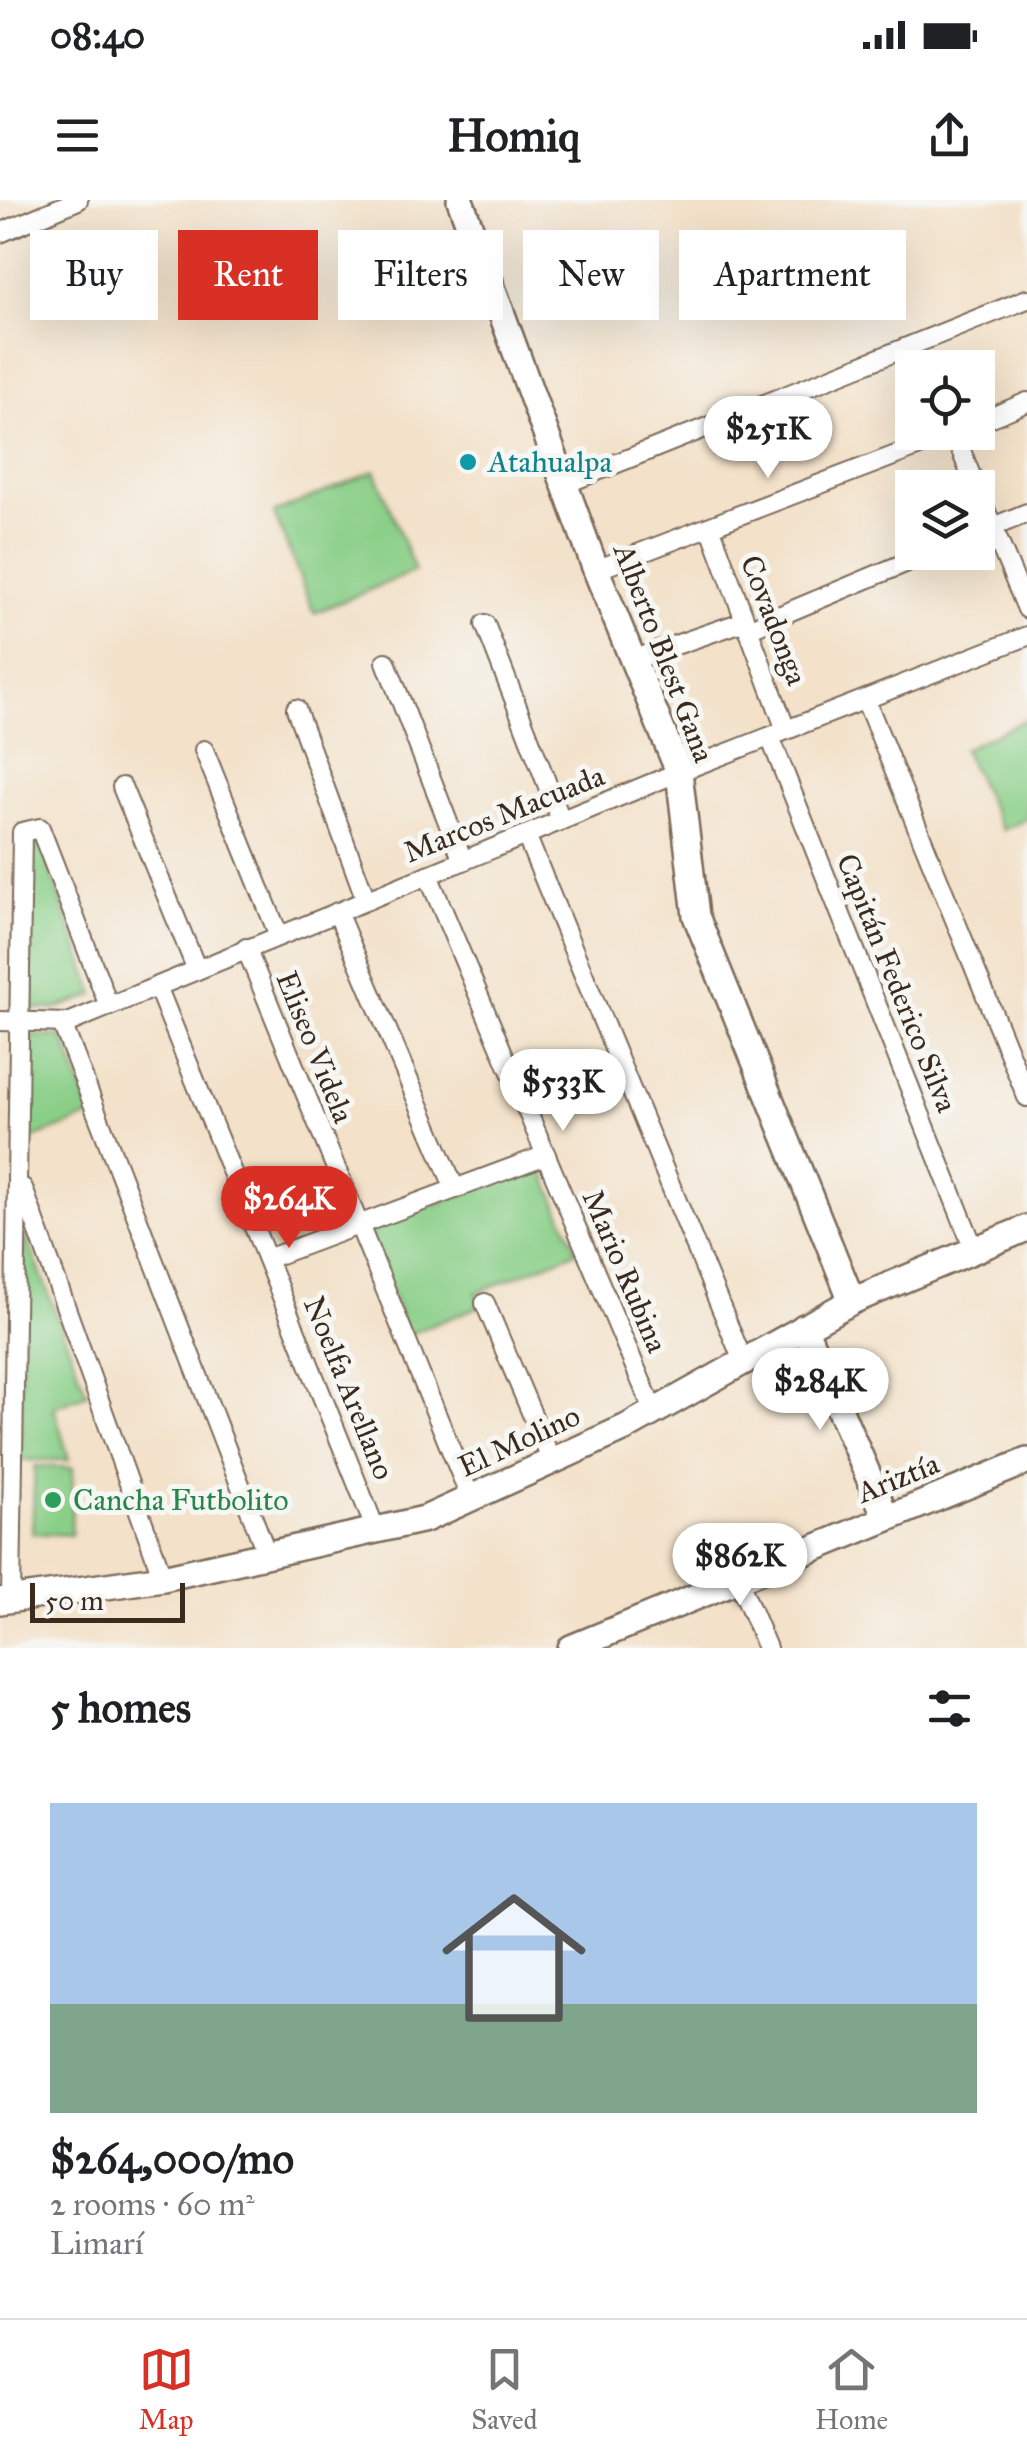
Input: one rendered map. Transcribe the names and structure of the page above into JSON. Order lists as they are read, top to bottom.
{
  "streets": {
    "main road": ["Alberto Blest Gana", "El Molino", "Ariztía"],
    "street": [
      "Covadonga",
      "Marcos Macuada",
      "Capitán Federico Silva",
      "Eliseo Videla",
      "Mario Rubina",
      "Noelfa Arellano"
    ]
  },
  "crossings": [
    ["Covadonga", "Marcos Macuada"],
    ["Covadonga", "Capitán Federico Silva"],
    ["Alberto Blest Gana", "Marcos Macuada"],
    ["Alberto Blest Gana", "El Molino"],
    ["Marcos Macuada", "Capitán Federico Silva"],
    ["Marcos Macuada", "Eliseo Videla"],
    ["Marcos Macuada", "Mario Rubina"],
    ["Marcos Macuada", "Noelfa Arellano"],
    ["Capitán Federico Silva", "El Molino"],
    ["Eliseo Videla", "El Molino"],
    ["Mario Rubina", "El Molino"],
    ["Noelfa Arellano", "El Molino"]
  ],
  "places": ["Atahualpa", "Cancha Futbolito"],
  "scale_bar": "50 m",
  "page": {
    "status": "08:40",
    "header": "Homiq",
    "chip": [
      "Buy",
      "Rent",
      "Filters",
      "New",
      "Apartment"
    ],
    "price": [
      "$251K",
      "$533K",
      "$264K",
      "$284K",
      "$862K"
    ],
    "scale": "50 m",
    "heading": "5 homes",
    "list": [
      {
        "name": "$264,000/mo",
        "note": "2 rooms · 60 m² · Limarí"
      }
    ],
    "tabs": ["Map", "Saved", "Home"]
  }
}
